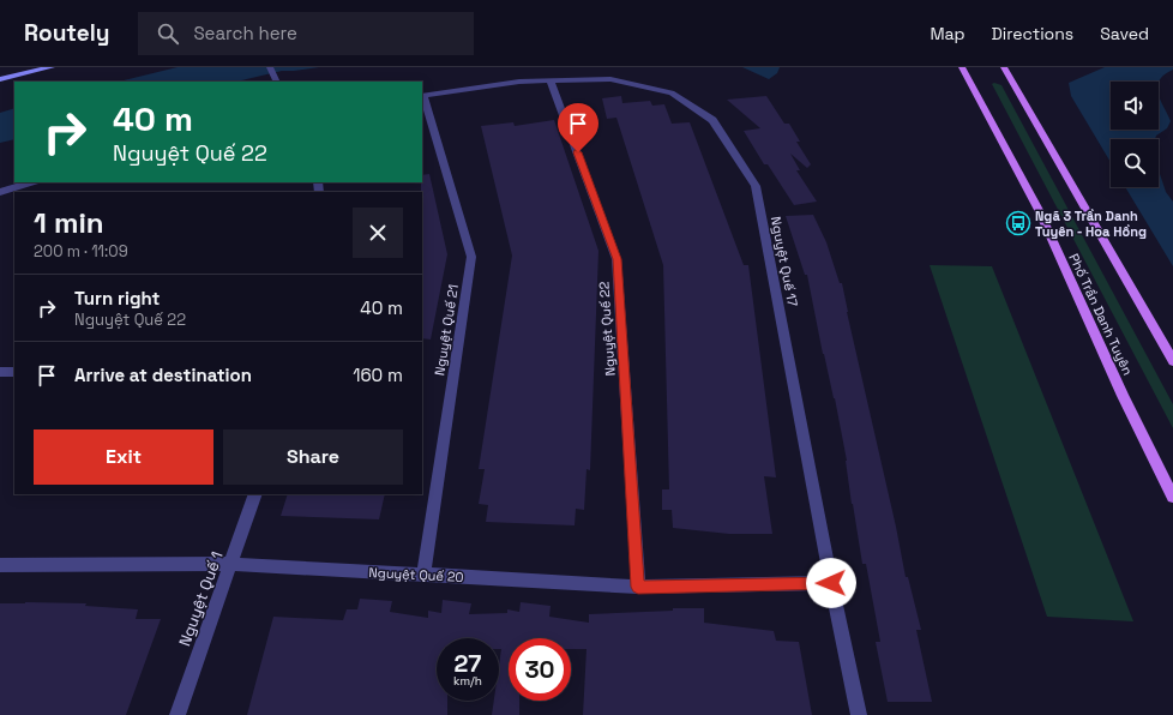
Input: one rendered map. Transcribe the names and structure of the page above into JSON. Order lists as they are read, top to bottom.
{
  "streets": {
    "main road": ["Phố Trần Danh Tuyên"],
    "street": [
      "Nguyệt Quế 17",
      "Nguyệt Quế 22",
      "Nguyệt Quế 21",
      "Nguyệt Quế 20",
      "Nguyệt Quế 1"
    ]
  },
  "crossings": [
    ["Nguyệt Quế 17", "Nguyệt Quế 22"],
    ["Nguyệt Quế 17", "Nguyệt Quế 21"],
    ["Nguyệt Quế 17", "Nguyệt Quế 20"],
    ["Nguyệt Quế 22", "Nguyệt Quế 20"],
    ["Nguyệt Quế 21", "Nguyệt Quế 20"],
    ["Nguyệt Quế 20", "Nguyệt Quế 1"]
  ],
  "places": {
    "bus stop": ["Ngã 3 Trần Danh Tuyên - Hoa Hồng"]
  },
  "page": {
    "header": "Routely",
    "search": "Search here",
    "nav": ["Map", "Directions", "Saved"],
    "turn": ["40 m", "Nguyệt Quế 22"],
    "heading": ["1 min", "200 m · 11:09"],
    "list": [
      {
        "name": "Turn right",
        "note": "Nguyệt Quế 22",
        "value": "40 m"
      },
      {
        "name": "Arrive at destination",
        "value": "160 m"
      }
    ],
    "buttons": ["Exit", "Share"],
    "speed": "27 km/h",
    "limit": "30"
  }
}
